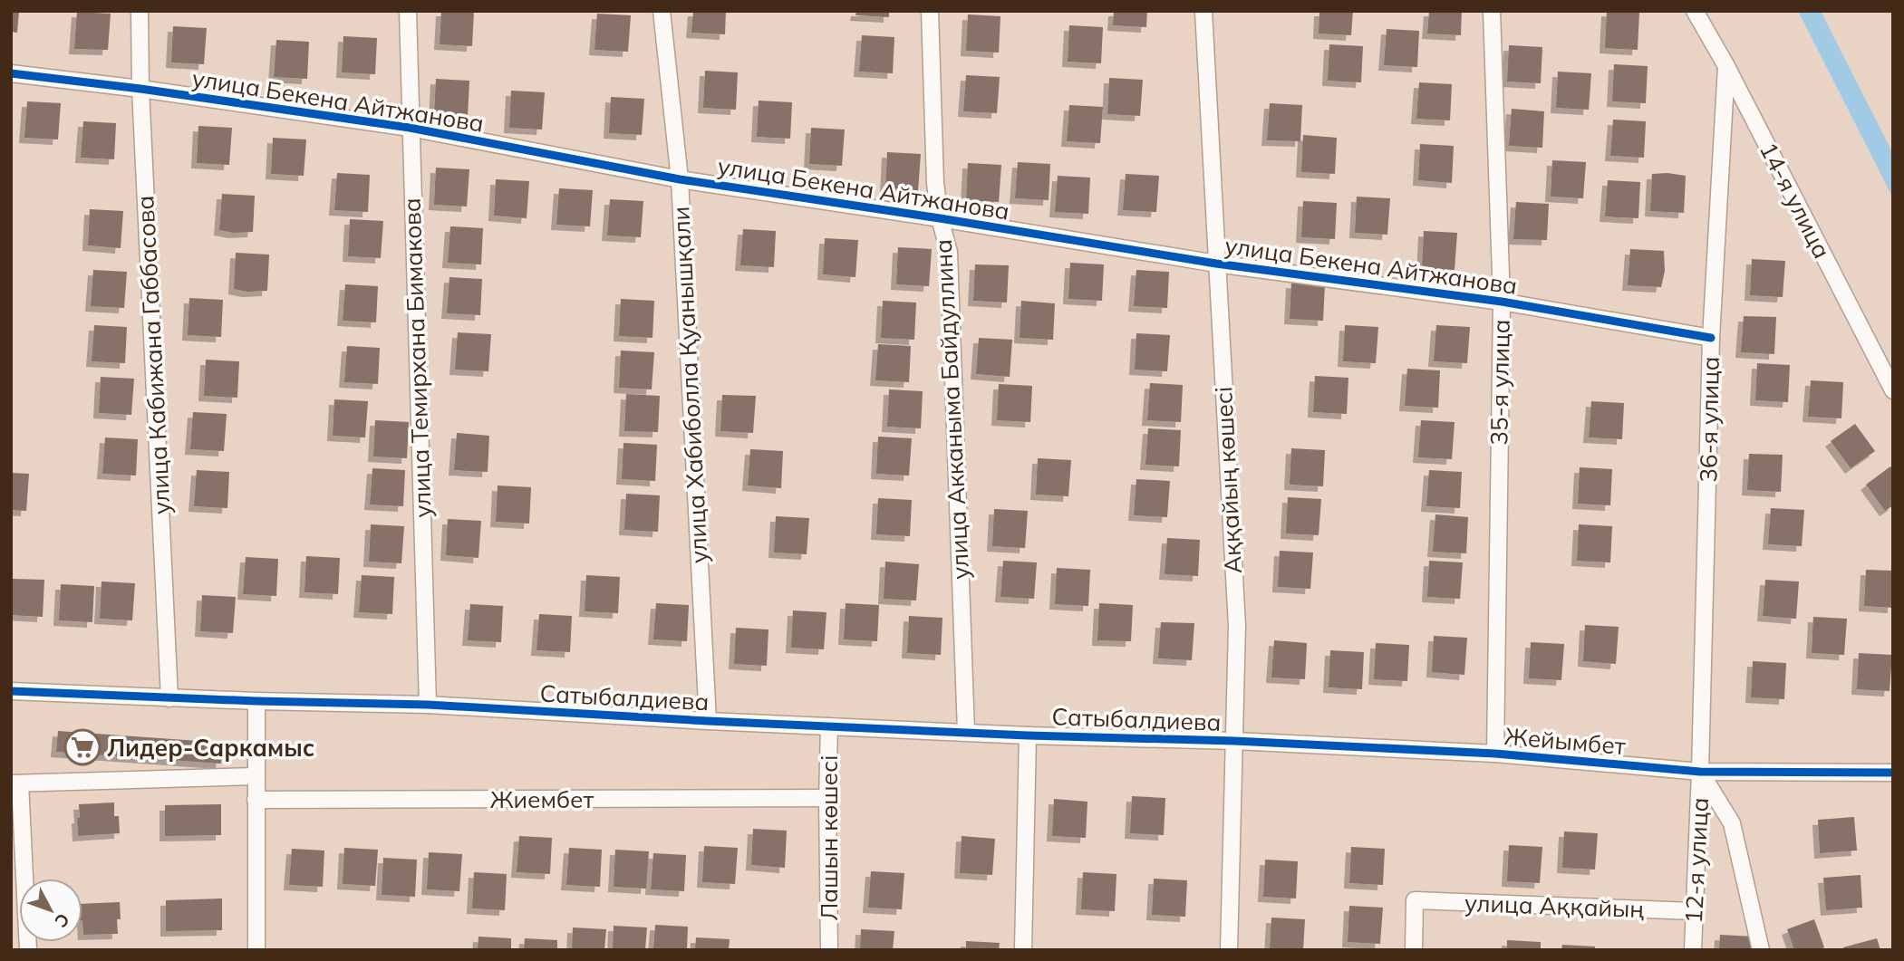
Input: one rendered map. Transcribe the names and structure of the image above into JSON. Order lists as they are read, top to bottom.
{
  "streets": {
    "street": [
      "улица Бекена Айтжанова",
      "14-я улица",
      "улица Кабижана Габбасова",
      "улица Темирхана Бимакова",
      "35-я улица",
      "улица Хабиболла Қуанышқали",
      "улица Акканыма Байдуллина",
      "36-я улица",
      "Аққайың көшесі",
      "Сатыбалдиева",
      "Жейымбет",
      "Жиембет",
      "Лашын көшесі",
      "12-я улица",
      "улица Аққайың"
    ]
  },
  "crossings": [
    ["улица Бекена Айтжанова", "улица Кабижана Габбасова"],
    ["улица Бекена Айтжанова", "улица Темирхана Бимакова"],
    ["улица Бекена Айтжанова", "35-я улица"],
    ["улица Бекена Айтжанова", "улица Хабиболла Қуанышқали"],
    ["улица Бекена Айтжанова", "улица Акканыма Байдуллина"],
    ["улица Бекена Айтжанова", "36-я улица"],
    ["улица Бекена Айтжанова", "Аққайың көшесі"],
    ["14-я улица", "36-я улица"],
    ["улица Кабижана Габбасова", "Сатыбалдиева"],
    ["улица Темирхана Бимакова", "Сатыбалдиева"],
    ["35-я улица", "Жейымбет"],
    ["улица Хабиболла Қуанышқали", "Сатыбалдиева"],
    ["улица Акканыма Байдуллина", "Сатыбалдиева"],
    ["36-я улица", "Жейымбет"],
    ["36-я улица", "12-я улица"],
    ["Аққайың көшесі", "Сатыбалдиева"],
    ["Аққайың көшесі", "Жейымбет"],
    ["Сатыбалдиева", "Жейымбет"],
    ["Сатыбалдиева", "Лашын көшесі"],
    ["Жейымбет", "12-я улица"],
    ["Жиембет", "Лашын көшесі"],
    ["12-я улица", "улица Аққайың"]
  ],
  "places": {
    "supermarket": ["Лидер-Саркамыс"]
  },
  "north": "bottom right"
}
